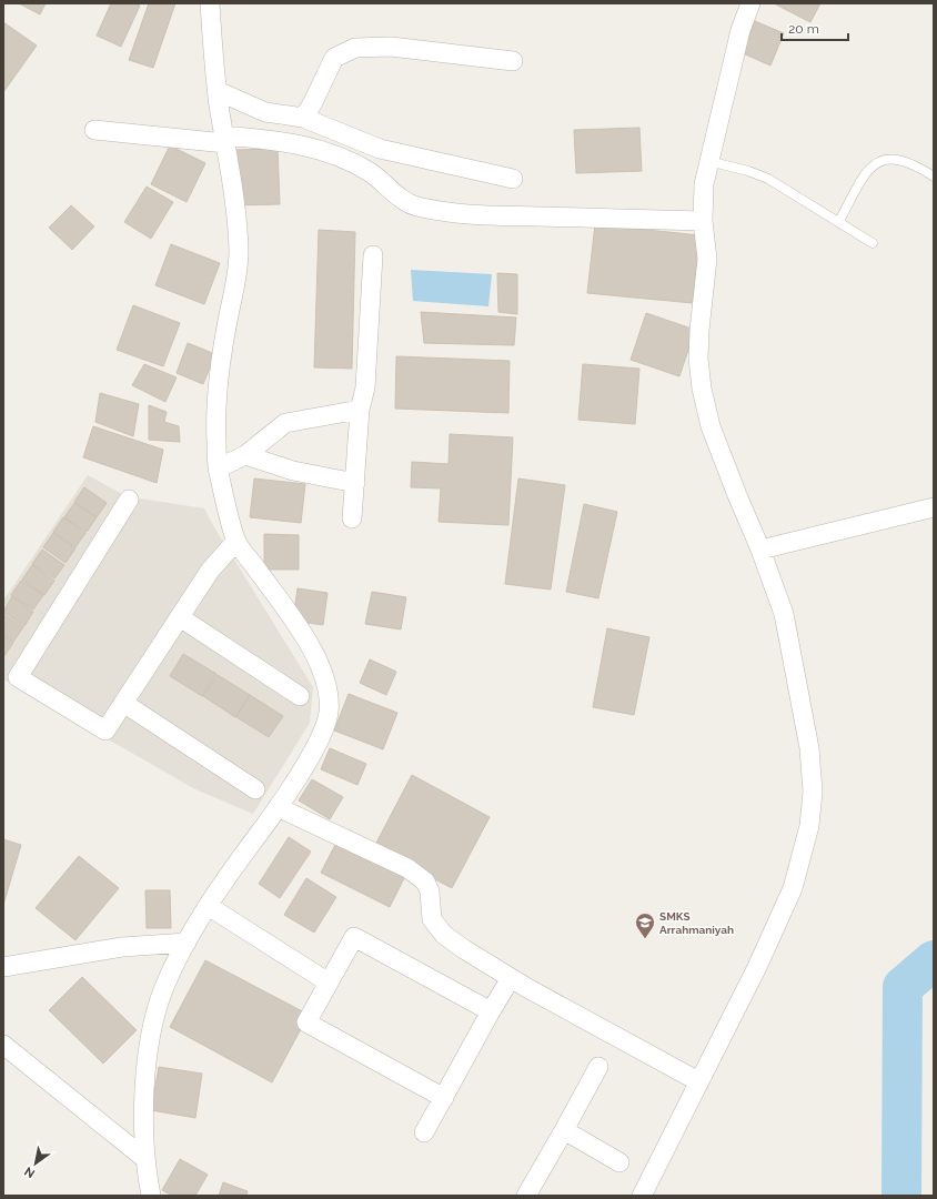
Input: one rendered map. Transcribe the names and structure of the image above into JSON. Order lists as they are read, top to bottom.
{
  "places": {
    "school or university": ["SMKS Arrahmaniyah"]
  },
  "scale_bar": "20 m",
  "north": "bottom left"
}
